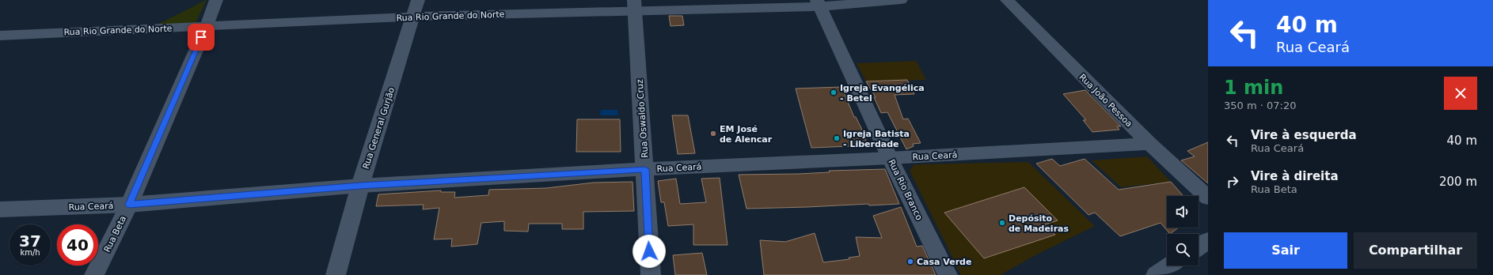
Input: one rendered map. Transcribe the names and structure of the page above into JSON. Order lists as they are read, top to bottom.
{
  "streets": {
    "street": [
      "Rua Rio Grande do Norte",
      "Rua João Pessoa",
      "Rua Oswaldo Cruz",
      "Rua General Gurjão",
      "Rua Ceará",
      "Rua Rio Branco",
      "Rua Beta"
    ]
  },
  "crossings": [
    ["Rua Rio Grande do Norte", "Rua Oswaldo Cruz"],
    ["Rua Rio Grande do Norte", "Rua General Gurjão"],
    ["Rua Rio Grande do Norte", "Rua Rio Branco"],
    ["Rua Rio Grande do Norte", "Rua Beta"],
    ["Rua João Pessoa", "Rua Ceará"],
    ["Rua Oswaldo Cruz", "Rua Ceará"],
    ["Rua General Gurjão", "Rua Ceará"],
    ["Rua Ceará", "Rua Rio Branco"],
    ["Rua Ceará", "Rua Beta"]
  ],
  "places": [
    "Igreja Evangélica - Betel",
    "EM José de Alencar",
    "Igreja Batista - Liberdade",
    "Depósito de Madeiras",
    "Casa Verde"
  ],
  "page": {
    "turn": ["40 m", "Rua Ceará"],
    "heading": ["1 min", "350 m · 07:20"],
    "list": [
      {
        "name": "Vire à esquerda",
        "note": "Rua Ceará",
        "value": "40 m"
      },
      {
        "name": "Vire à direita",
        "note": "Rua Beta",
        "value": "200 m"
      }
    ],
    "speed": "37 km/h",
    "limit": "40",
    "buttons": ["Sair", "Compartilhar"]
  }
}
